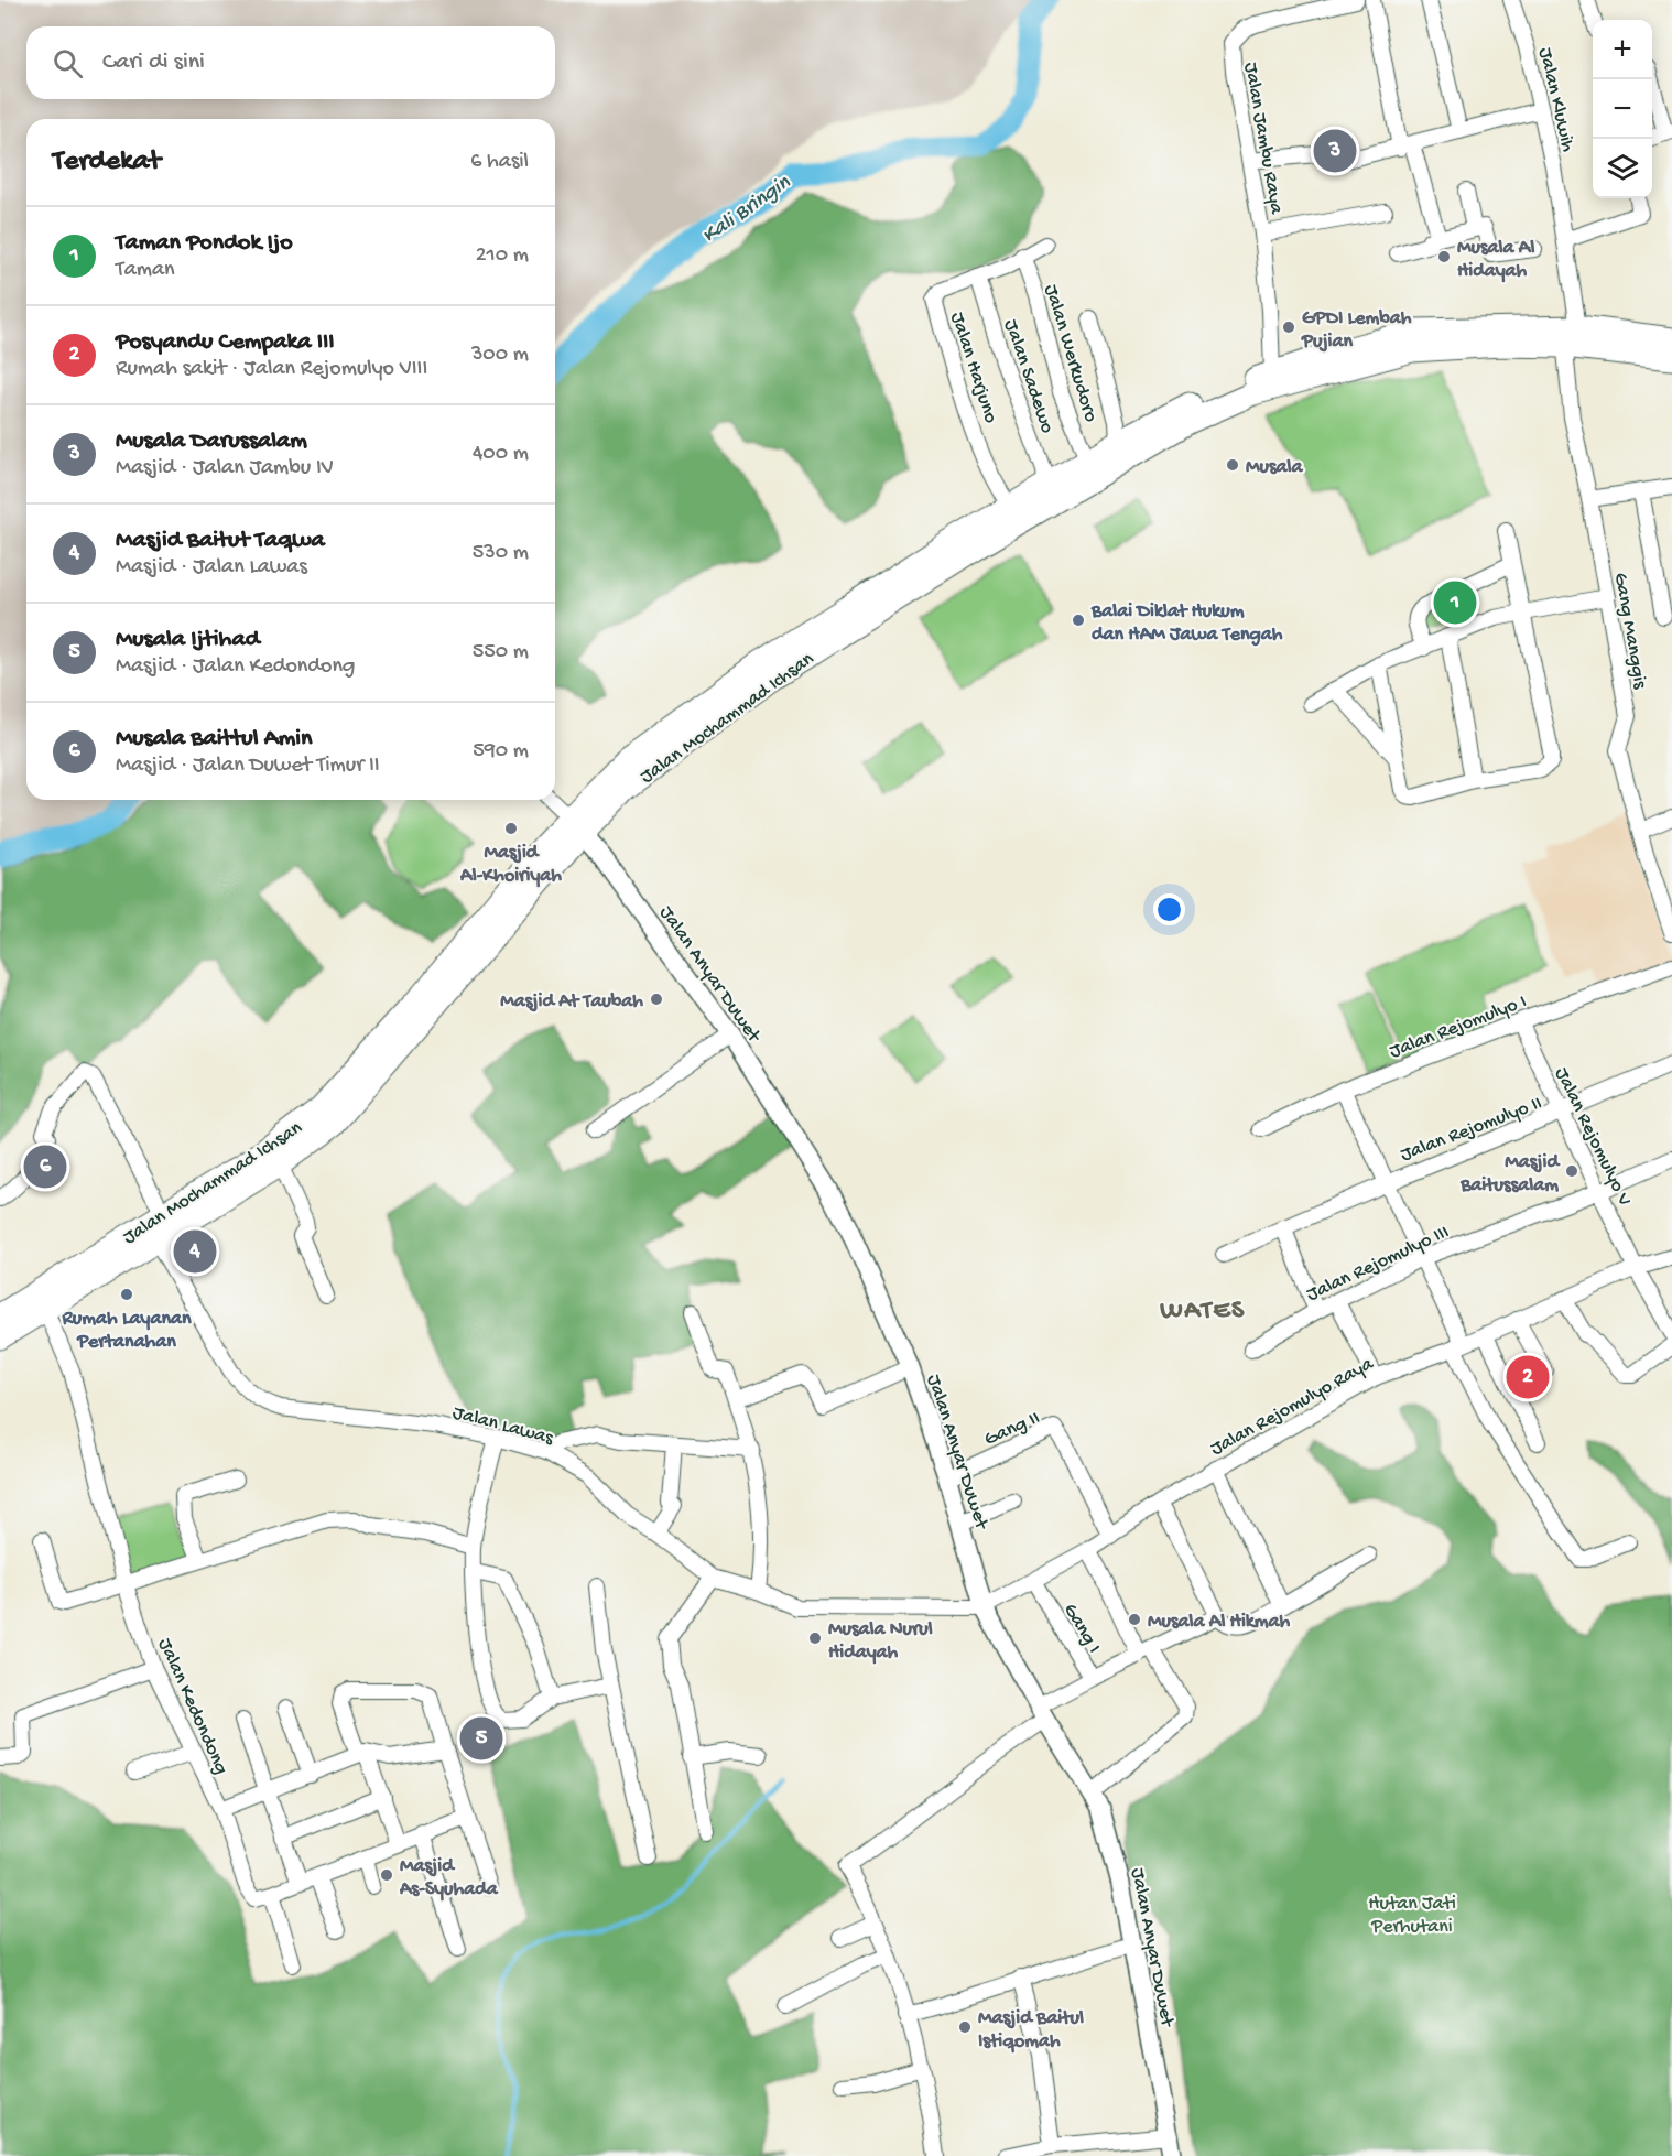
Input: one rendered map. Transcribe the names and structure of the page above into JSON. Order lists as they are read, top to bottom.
{
  "streets": {
    "main road": ["Jalan Mochammad Ichsan"],
    "street": [
      "Jalan Kluwih",
      "Jalan Jambu Raya",
      "Jalan Werkudoro",
      "Jalan Harjuno",
      "Jalan Sadewo",
      "Gang Manggis",
      "Jalan Anyar Duwet",
      "Jalan Rejomulyo I",
      "Jalan Rejomulyo II",
      "Jalan Rejomulyo V",
      "Jalan Rejomulyo III",
      "Jalan Rejomulyo Raya",
      "Jalan Lawas",
      "Gang II",
      "Gang I",
      "Jalan Kedondong"
    ]
  },
  "crossings": [
    ["Jalan Kluwih", "Gang Manggis"],
    ["Jalan Kluwih", "Jalan Mochammad Ichsan"],
    ["Jalan Jambu Raya", "Jalan Mochammad Ichsan"],
    ["Jalan Werkudoro", "Jalan Harjuno"],
    ["Jalan Werkudoro", "Jalan Mochammad Ichsan"],
    ["Jalan Harjuno", "Jalan Sadewo"],
    ["Jalan Harjuno", "Jalan Mochammad Ichsan"],
    ["Jalan Sadewo", "Jalan Mochammad Ichsan"],
    ["Gang Manggis", "Jalan Mochammad Ichsan"],
    ["Jalan Mochammad Ichsan", "Jalan Anyar Duwet"],
    ["Jalan Mochammad Ichsan", "Jalan Lawas"],
    ["Jalan Mochammad Ichsan", "Jalan Kedondong"],
    ["Jalan Anyar Duwet", "Jalan Rejomulyo Raya"],
    ["Jalan Anyar Duwet", "Jalan Lawas"],
    ["Jalan Anyar Duwet", "Gang II"],
    ["Jalan Anyar Duwet", "Gang I"],
    ["Jalan Rejomulyo I", "Jalan Rejomulyo V"],
    ["Jalan Rejomulyo II", "Jalan Rejomulyo V"],
    ["Jalan Rejomulyo V", "Jalan Rejomulyo III"],
    ["Jalan Rejomulyo V", "Jalan Rejomulyo Raya"],
    ["Jalan Rejomulyo Raya", "Jalan Lawas"],
    ["Jalan Rejomulyo Raya", "Gang II"],
    ["Jalan Rejomulyo Raya", "Gang I"]
  ],
  "districts": ["WATES"],
  "water": ["Kali Bringin"],
  "parks": ["Hutan Jati Perhutani"],
  "places": [
    "Musala Al Hidayah",
    "GPDI Lembah Pujian",
    "Musala",
    "Balai Diklat Hukum dan HAM Jawa Tengah",
    "Masjid Al-Khoiriyah",
    "Masjid At Taubah",
    "Masjid Baitussalam",
    "Rumah Layanan Pertanahan",
    "Musala Al Hikmah",
    "Musala Nurul Hidayah",
    "Masjid As-Syuhada",
    "Masjid Baitul Istiqomah"
  ],
  "page": {
    "map_buttons": ["+", "−"],
    "search": "Cari di sini",
    "heading": ["Terdekat", "6 hasil"],
    "pins": [
      "3",
      "1",
      "6",
      "4",
      "2",
      "5"
    ],
    "list": [
      {
        "mark": "1",
        "name": "Taman Pondok Ijo",
        "note": "Taman",
        "value": "210 m"
      },
      {
        "mark": "2",
        "name": "Posyandu Cempaka III",
        "note": "Rumah sakit · Jalan Rejomulyo VIII",
        "value": "300 m"
      },
      {
        "mark": "3",
        "name": "Musala Darussalam",
        "note": "Masjid · Jalan Jambu IV",
        "value": "400 m"
      },
      {
        "mark": "4",
        "name": "Masjid Baitut Taqwa",
        "note": "Masjid · Jalan Lawas",
        "value": "530 m"
      },
      {
        "mark": "5",
        "name": "Musala Ijtihad",
        "note": "Masjid · Jalan Kedondong",
        "value": "550 m"
      },
      {
        "mark": "6",
        "name": "Musala Baittul Amin",
        "note": "Masjid · Jalan Duwet Timur II",
        "value": "590 m"
      }
    ]
  }
}
